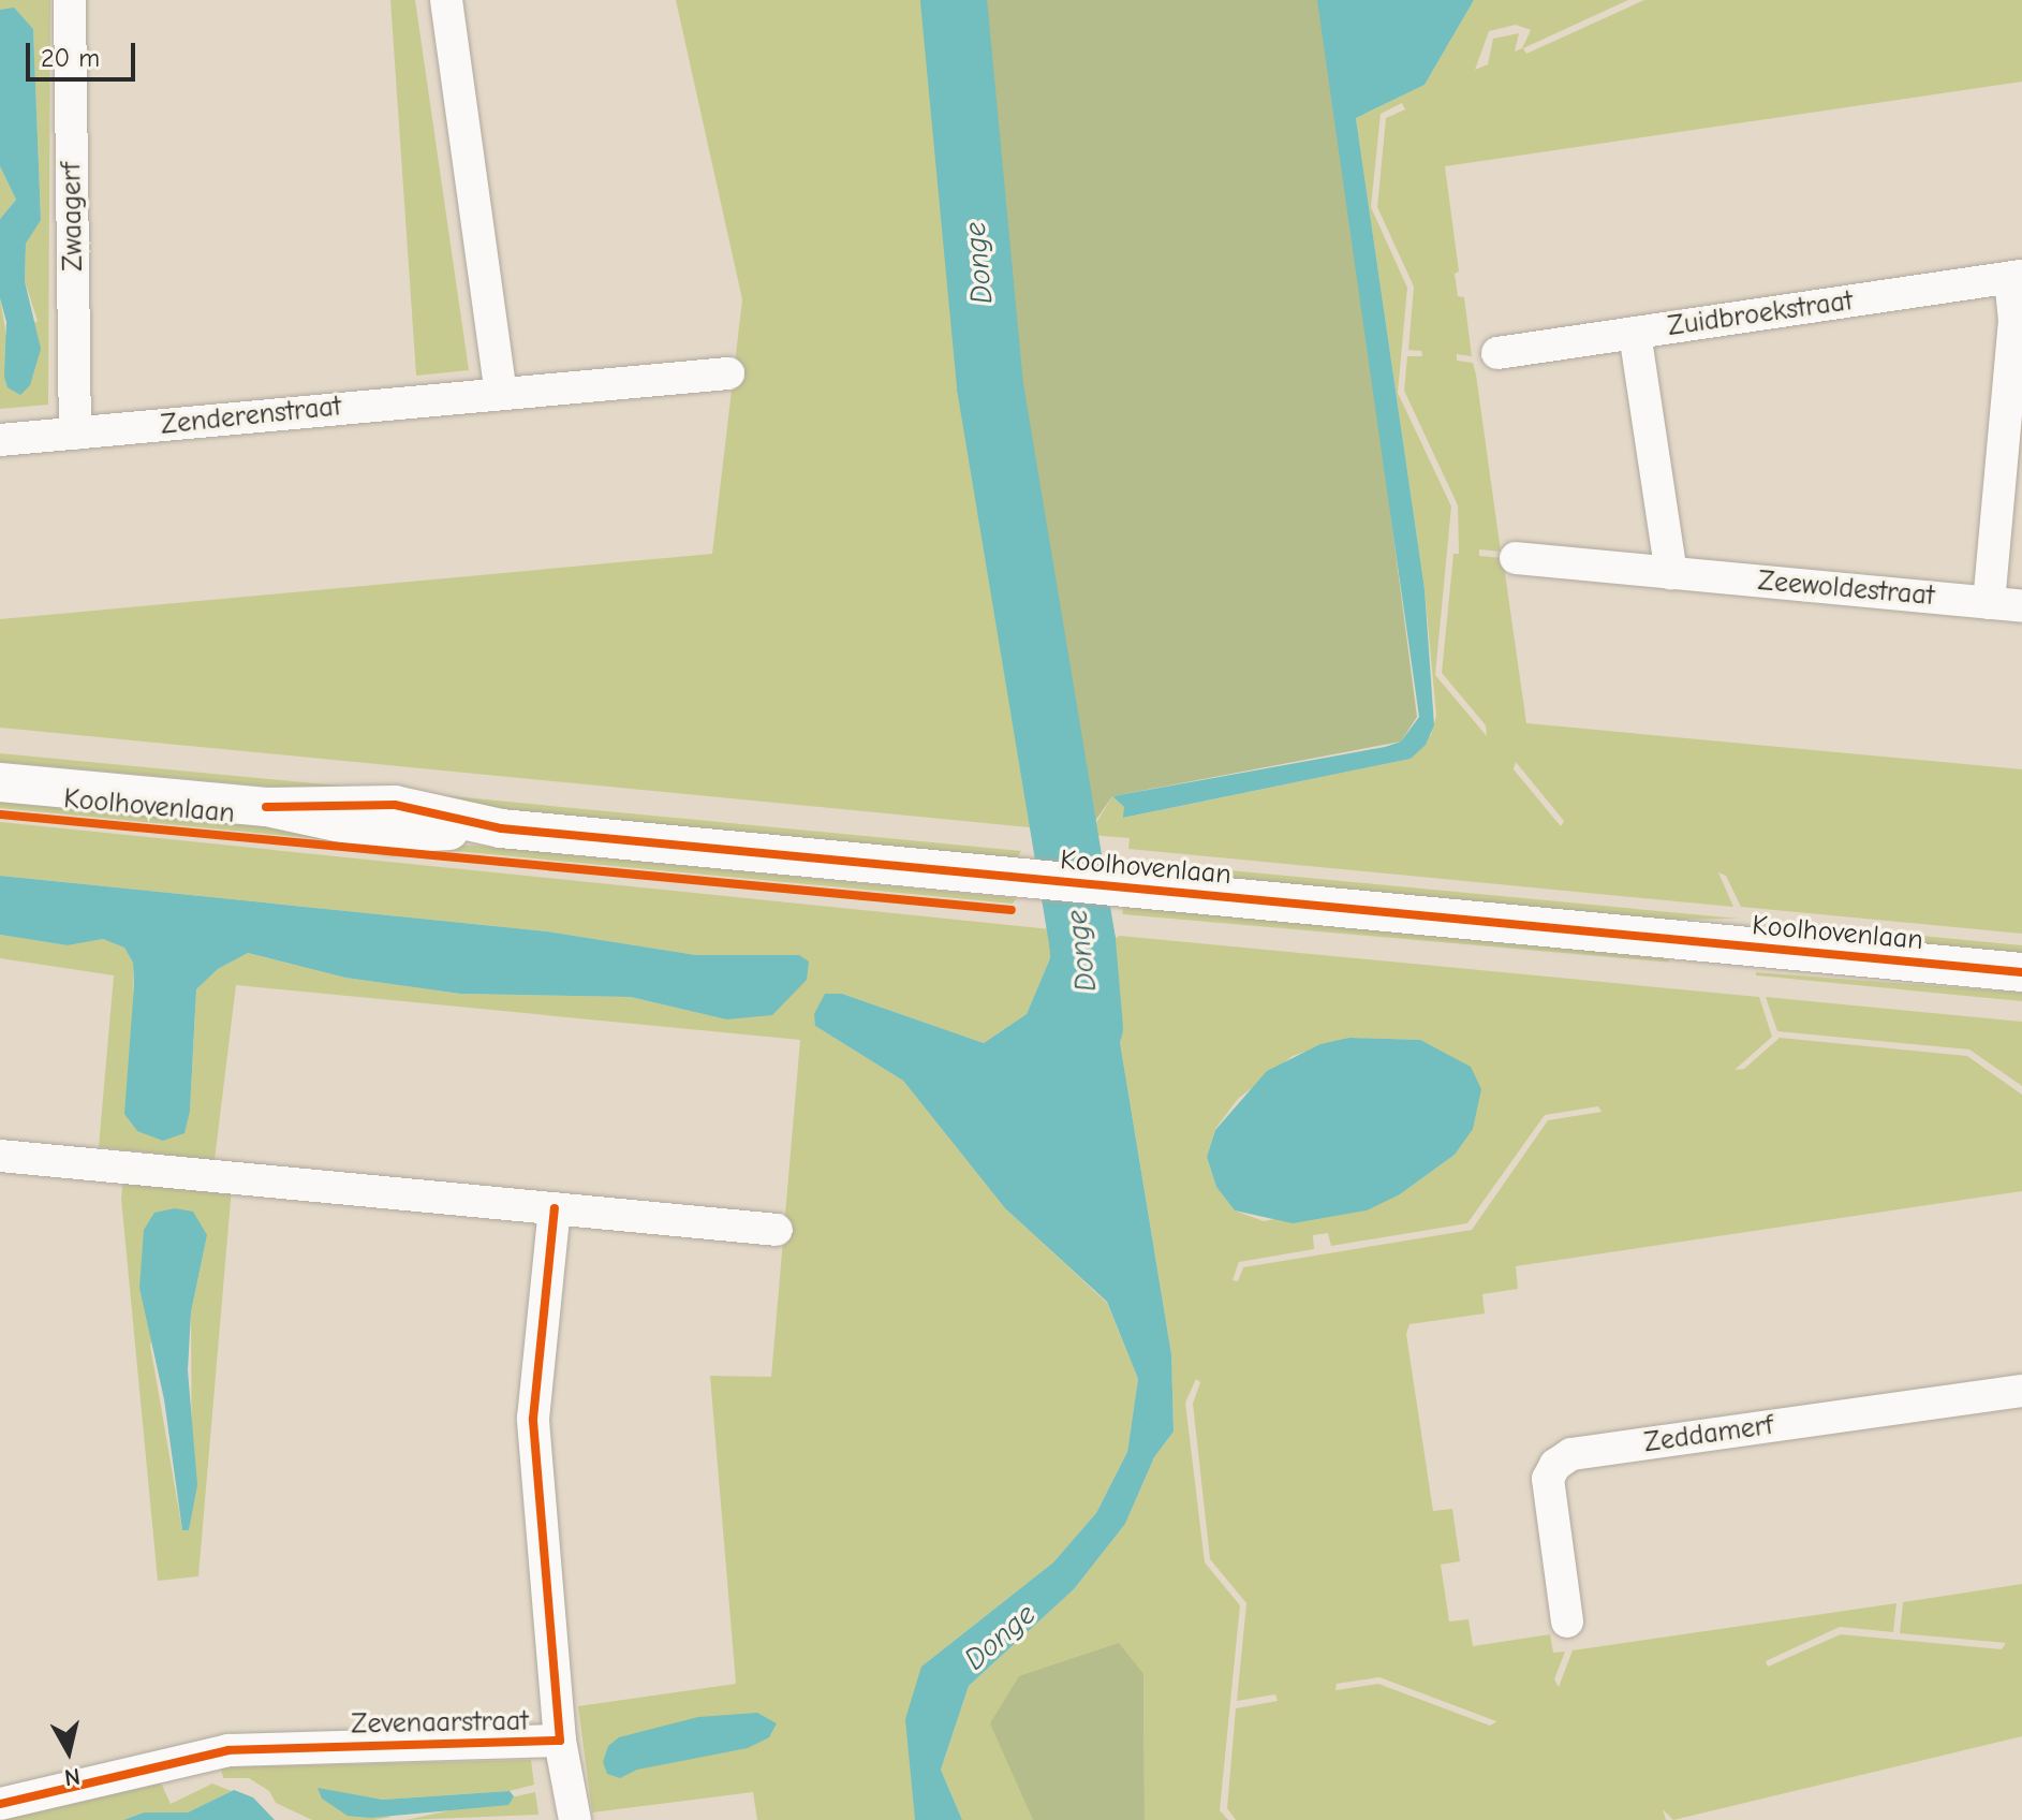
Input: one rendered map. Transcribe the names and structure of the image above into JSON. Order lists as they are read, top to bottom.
{
  "streets": {
    "street": [
      "Zwaagerf",
      "Zuidbroekstraat",
      "Zenderenstraat",
      "Zeewoldestraat",
      "Koolhovenlaan",
      "Zeddamerf",
      "Zevenaarstraat"
    ]
  },
  "crossings": [
    ["Zwaagerf", "Zenderenstraat"]
  ],
  "water": ["Donge"],
  "scale_bar": "20 m",
  "north": "bottom"
}
